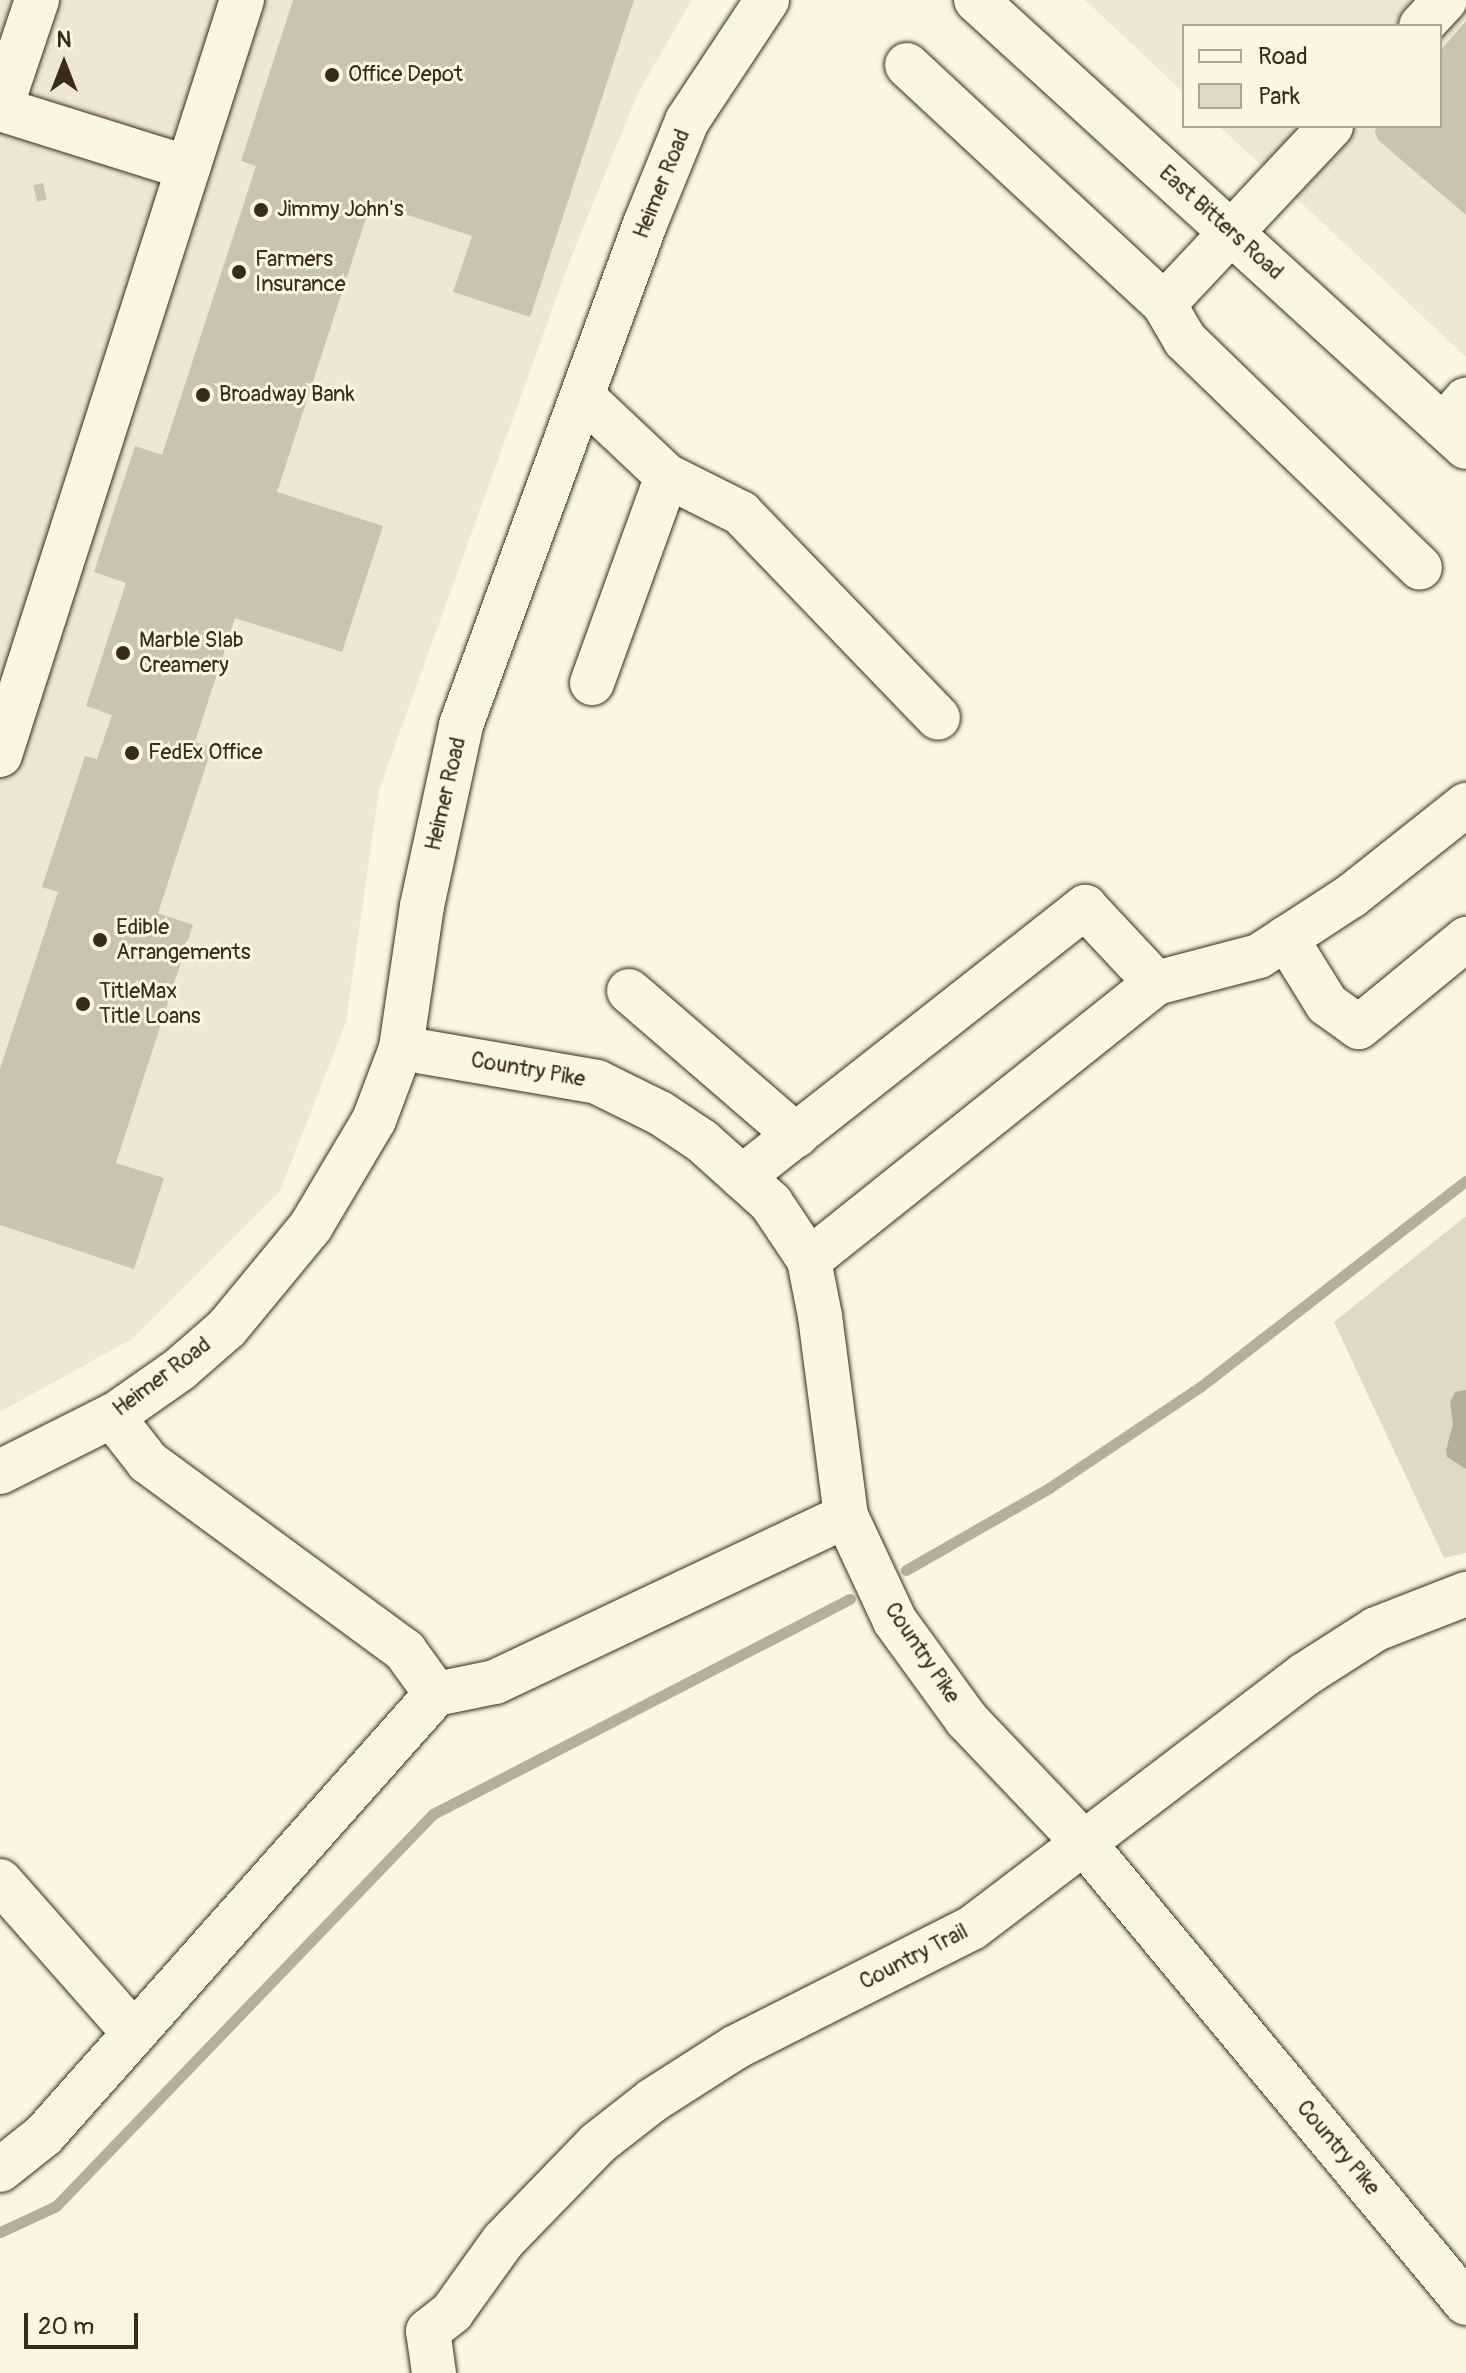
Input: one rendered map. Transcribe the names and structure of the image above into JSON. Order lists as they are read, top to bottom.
{
  "streets": {
    "street": [
      "Heimer Road",
      "East Bitters Road",
      "Country Pike",
      "Country Trail"
    ]
  },
  "crossings": [
    ["Heimer Road", "Country Pike"],
    ["Country Pike", "Country Trail"]
  ],
  "places": [
    "Office Depot",
    "Jimmy John's",
    "Farmers Insurance",
    "Broadway Bank",
    "Marble Slab Creamery",
    "FedEx Office",
    "Edible Arrangements",
    "TitleMax Title Loans"
  ],
  "legend": ["Road", "Park"],
  "scale_bar": "20 m",
  "north": "top"
}
